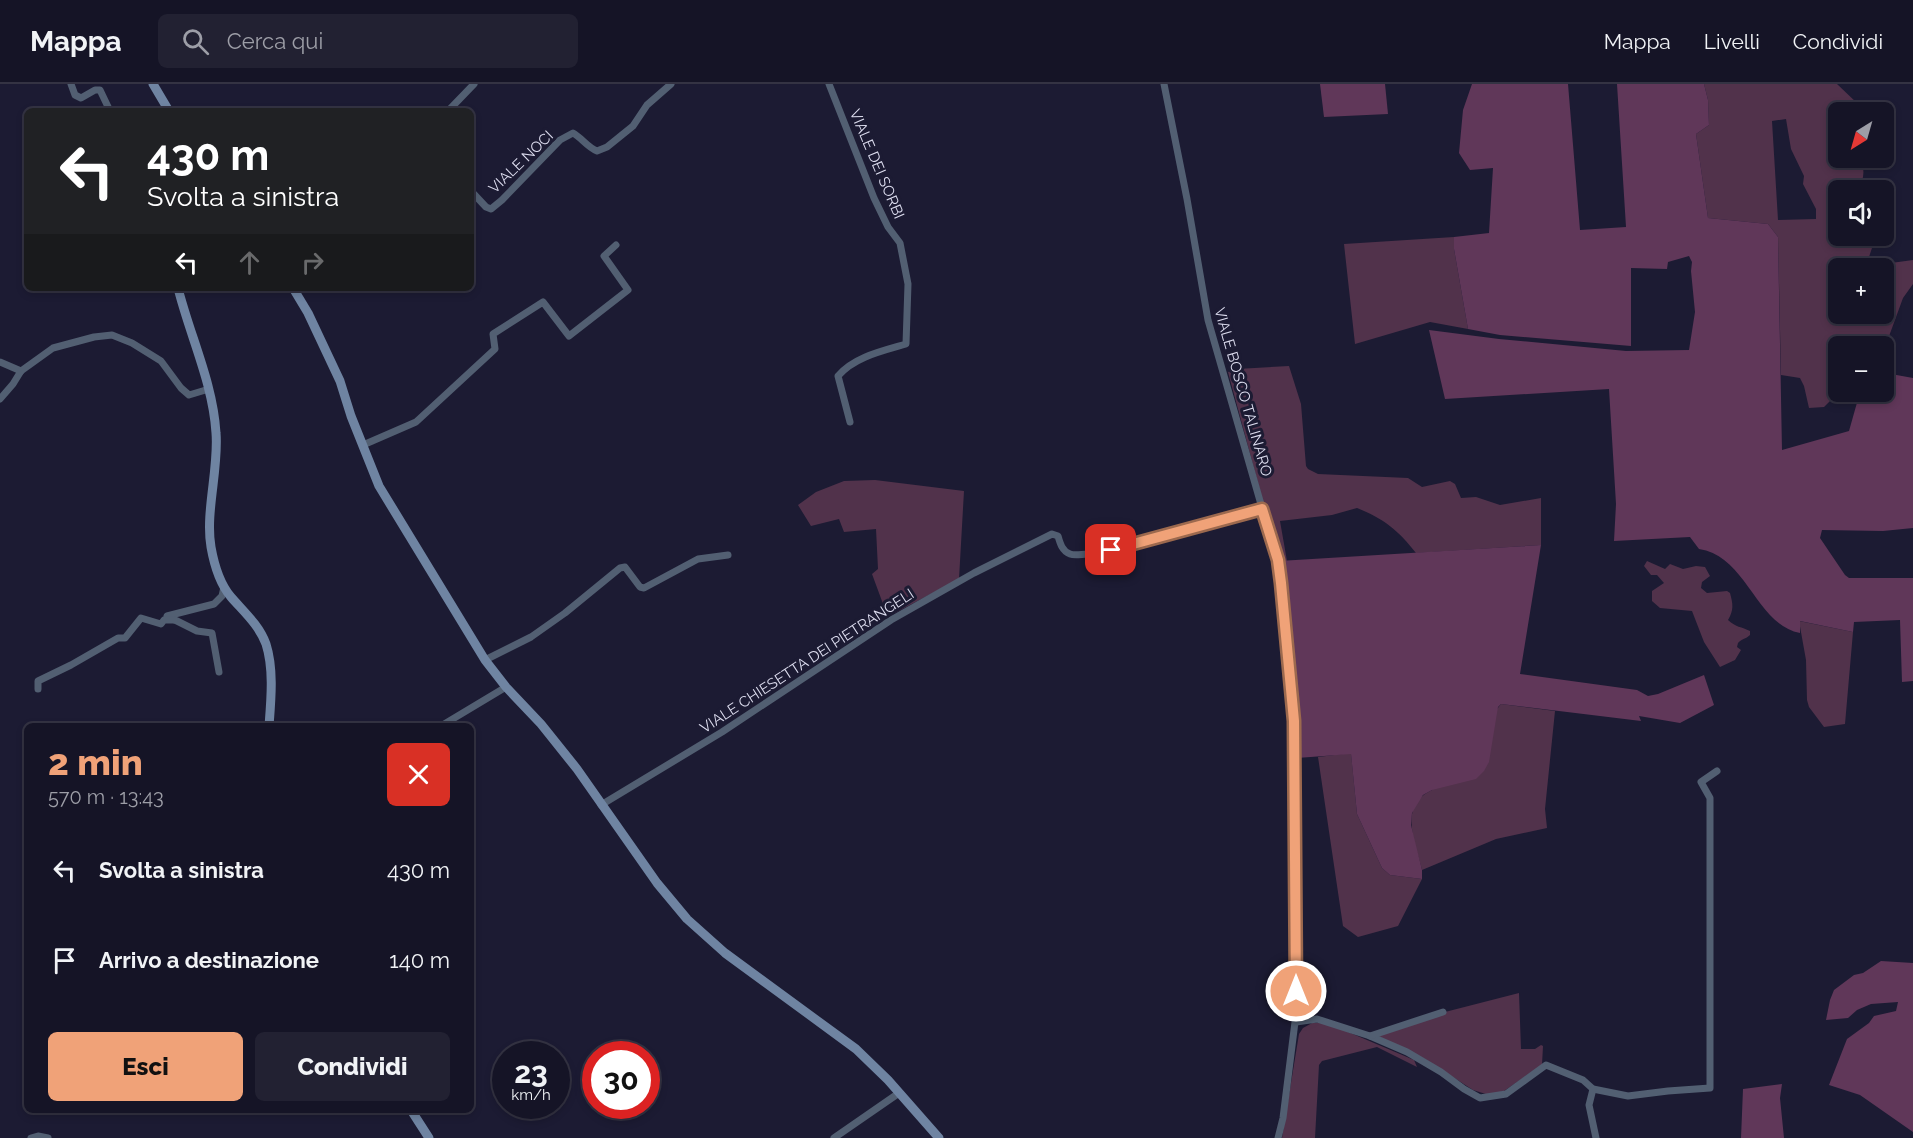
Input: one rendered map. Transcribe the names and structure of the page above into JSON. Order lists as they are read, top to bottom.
{
  "streets": {
    "street": [
      "VIALE NOCI",
      "VIALE DEI SORBI",
      "VIALE BOSCO TALINARO",
      "VIALE CHIESETTA DEI PIETRANGELI"
    ]
  },
  "crossings": [
    ["VIALE BOSCO TALINARO", "VIALE CHIESETTA DEI PIETRANGELI"]
  ],
  "north": "bottom left",
  "page": {
    "header": "Mappa",
    "search": "Cerca qui",
    "nav": ["Mappa", "Livelli", "Condividi"],
    "map_buttons": ["+", "−"],
    "turn": ["430 m", "Svolta a sinistra"],
    "heading": ["2 min", "570 m · 13:43"],
    "list": [
      {
        "name": "Svolta a sinistra",
        "value": "430 m"
      },
      {
        "name": "Arrivo a destinazione",
        "value": "140 m"
      }
    ],
    "buttons": ["Esci", "Condividi"],
    "speed": "23 km/h",
    "limit": "30"
  }
}
